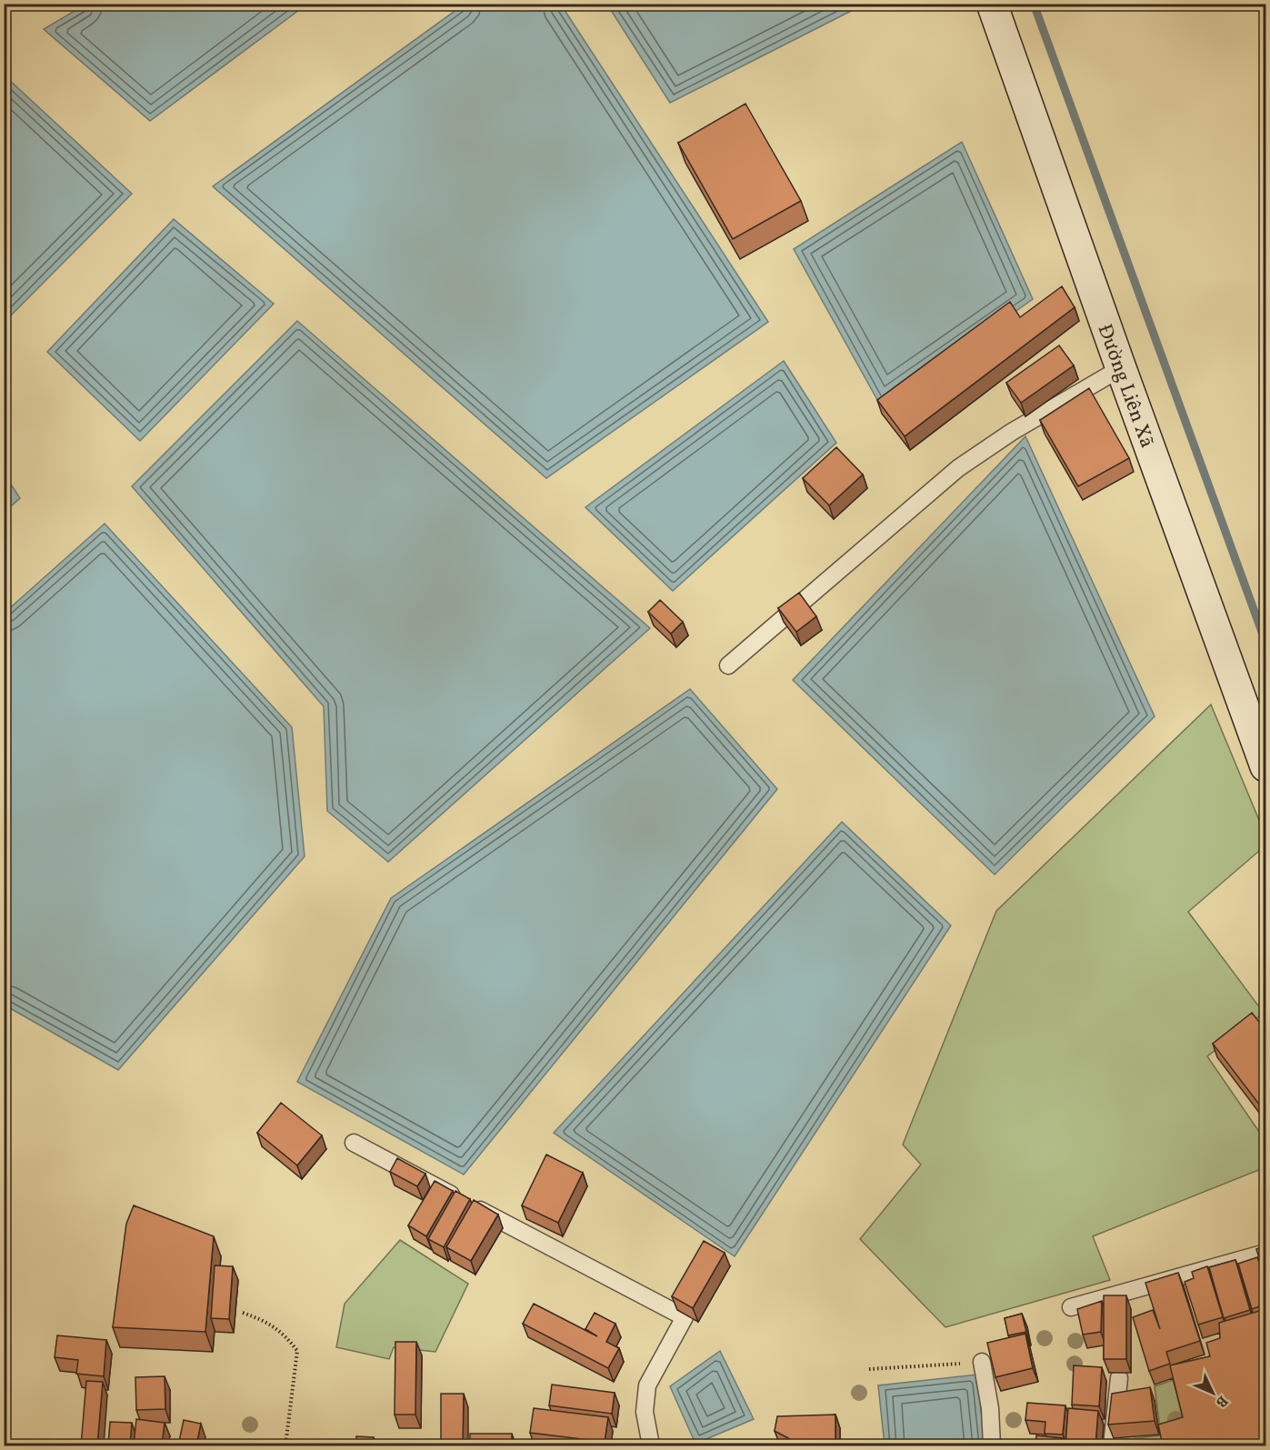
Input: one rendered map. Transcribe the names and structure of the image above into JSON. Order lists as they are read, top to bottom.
{
  "streets": {
    "street": ["Đường Liên Xã"]
  },
  "north": "bottom right"
}
